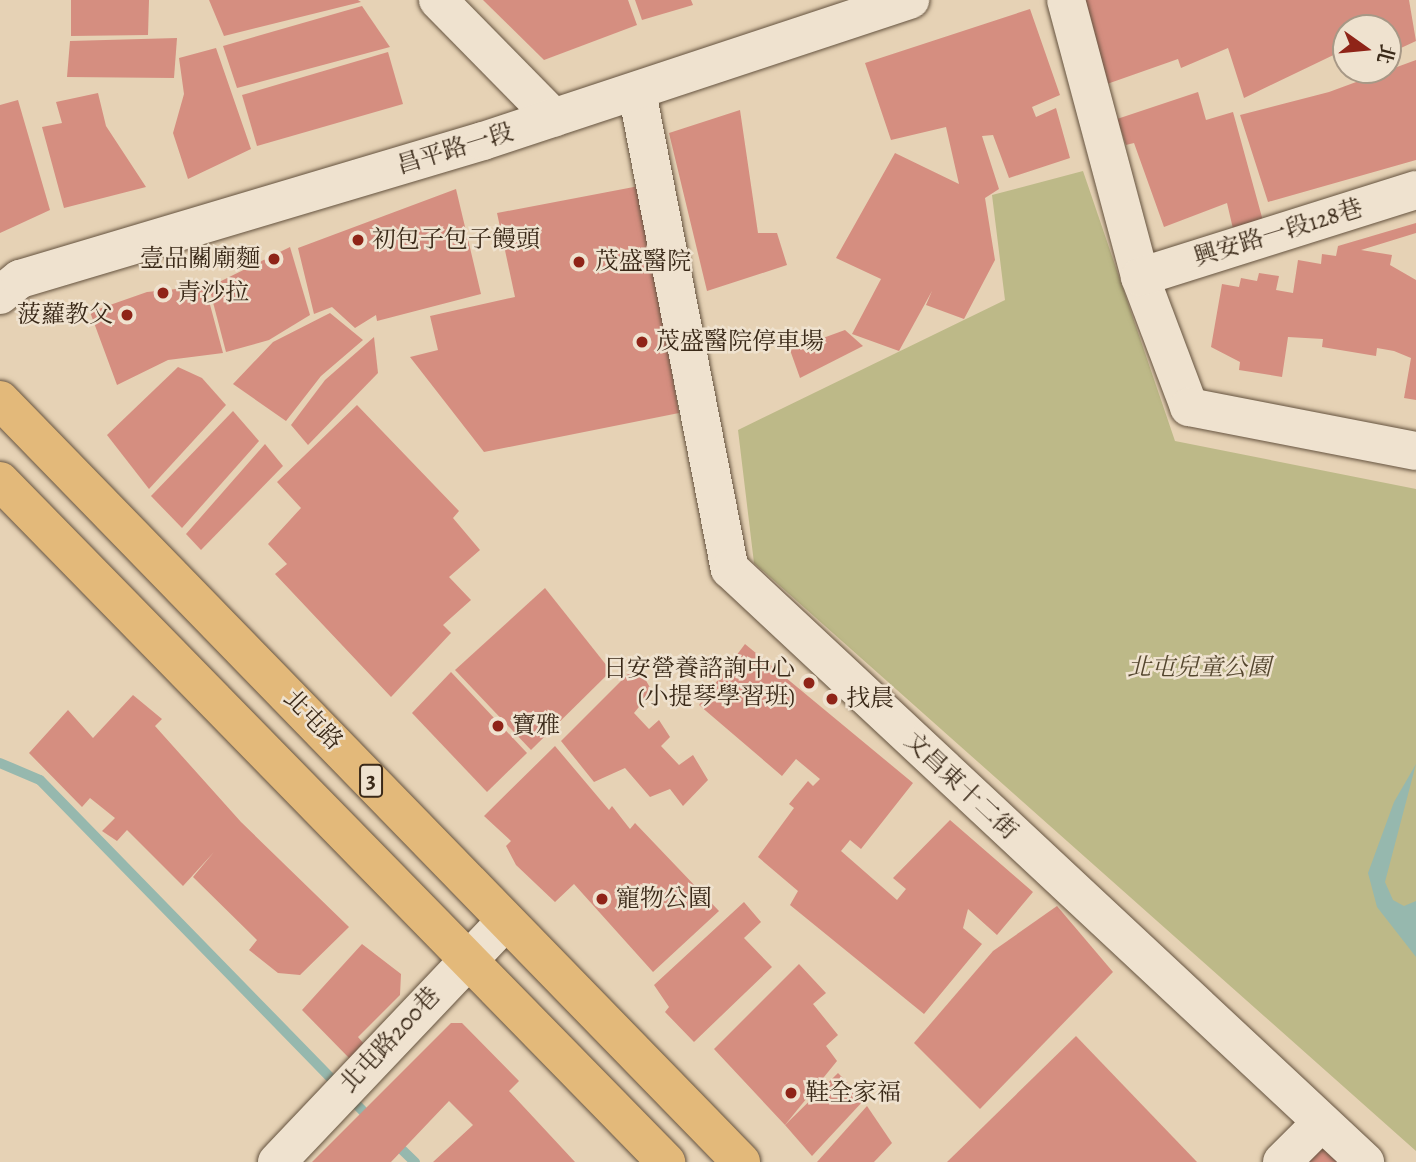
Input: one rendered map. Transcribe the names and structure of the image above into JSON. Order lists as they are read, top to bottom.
{
  "streets": {
    "main road": ["北屯路", "3"],
    "street": [
      "昌平路一段",
      "興安路一段128巷",
      "文昌東十二街",
      "北屯路200巷"
    ]
  },
  "crossings": [
    ["昌平路一段", "文昌東十二街"],
    ["北屯路", "北屯路200巷"],
    ["3", "北屯路200巷"]
  ],
  "parks": ["北屯兒童公園"],
  "places": [
    "初包子包子饅頭",
    "壹品關廟麵",
    "茂盛醫院",
    "青沙拉",
    "菠蘿教父",
    "茂盛醫院停車場",
    "日安營養諮詢中心 (小提琴學習班)",
    "找晨",
    "寶雅",
    "寵物公園",
    "鞋全家福"
  ],
  "north": "right"
}
